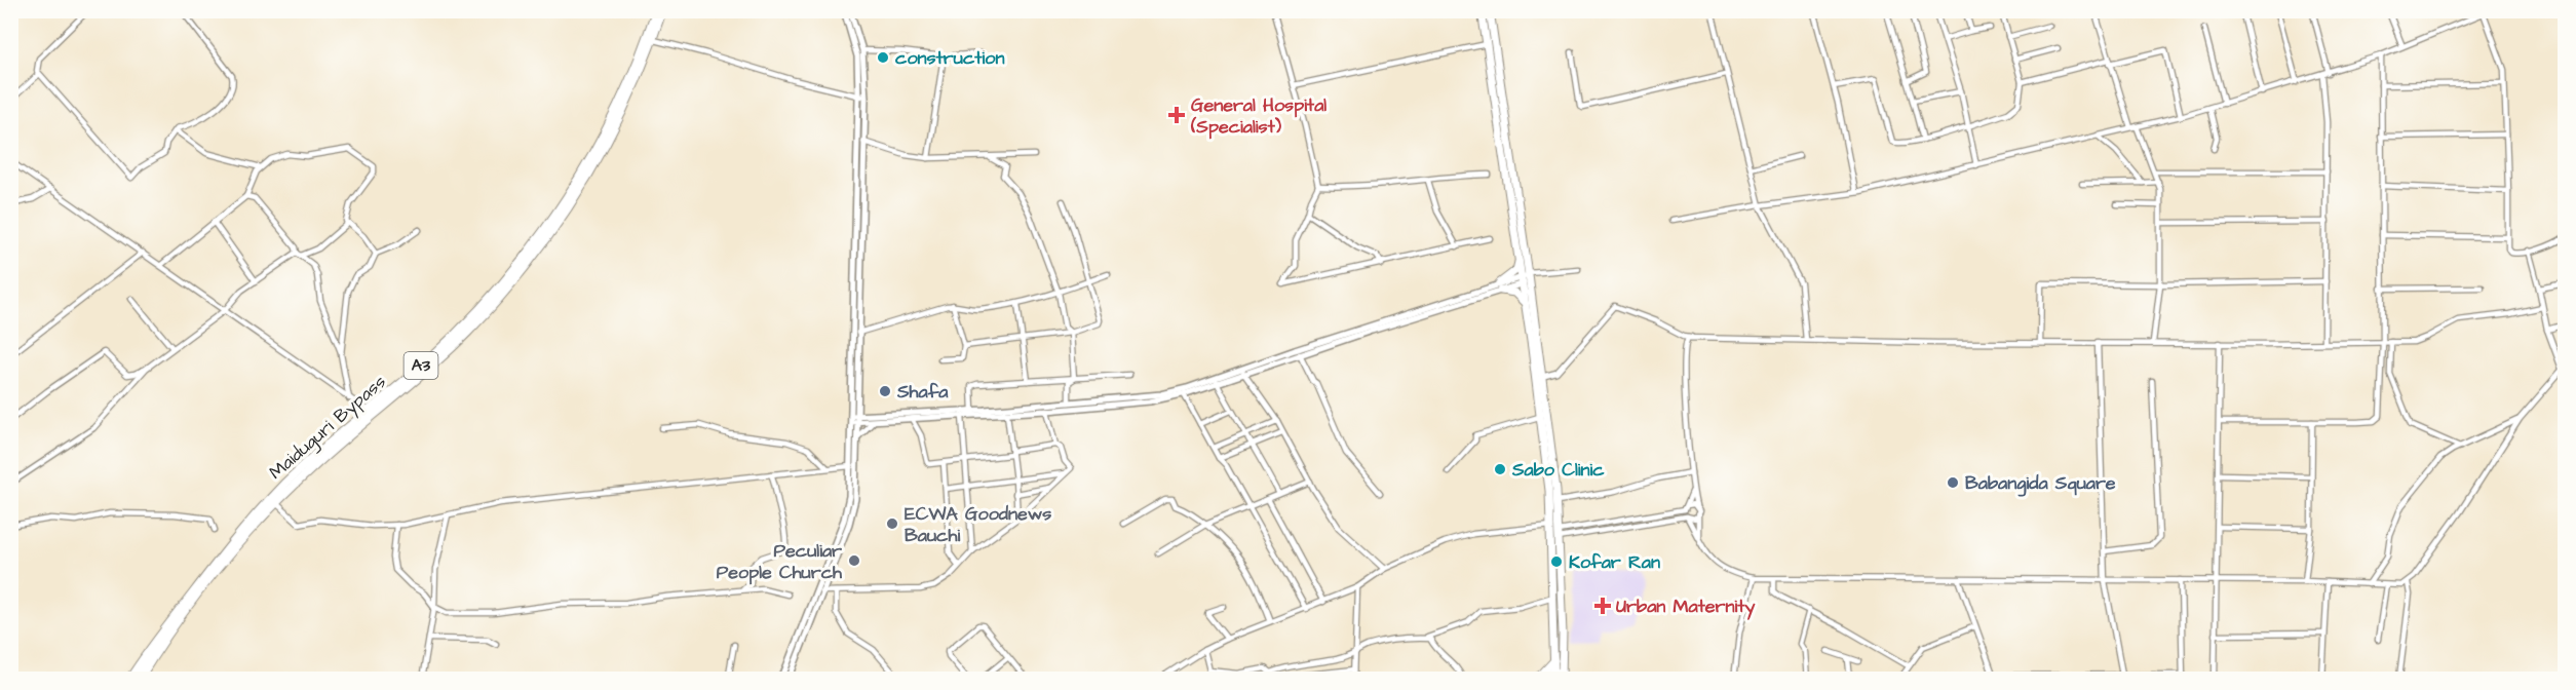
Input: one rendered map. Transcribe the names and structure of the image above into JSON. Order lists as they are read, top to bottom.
{
  "streets": {
    "highway": ["A3", "Maiduguri Bypass"]
  },
  "places": {
    "other": [
      "construction",
      "Shafa",
      "Sabo Clinic",
      "Babangida Square",
      "ECWA Goodnews Bauchi",
      "Peculiar People Church",
      "Kofar Ran"
    ],
    "health": ["General Hospital (Specialist)", "Urban Maternity"]
  }
}
